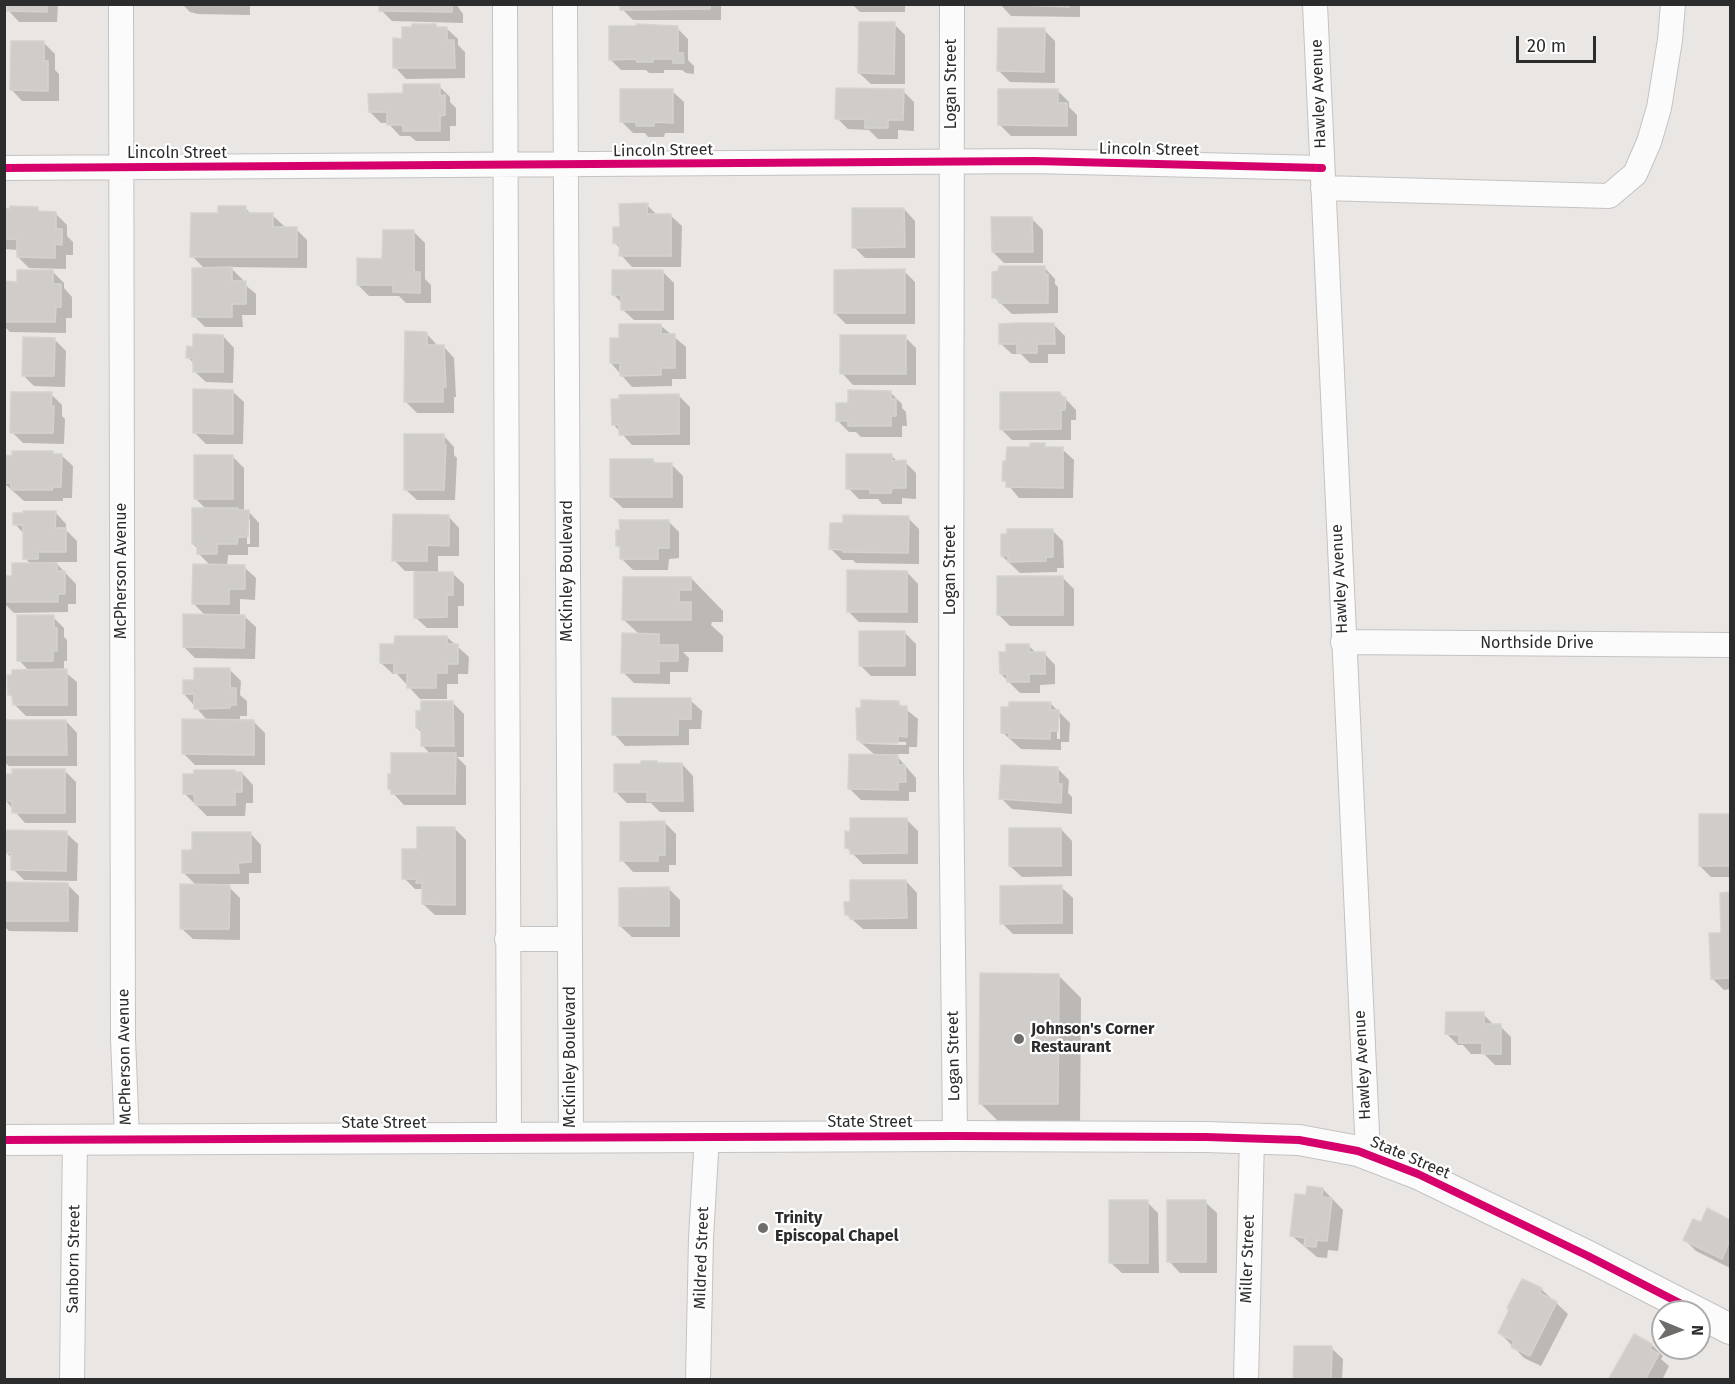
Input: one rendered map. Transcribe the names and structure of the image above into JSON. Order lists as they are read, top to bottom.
{
  "streets": {
    "street": [
      "Logan Street",
      "Hawley Avenue",
      "Lincoln Street",
      "McPherson Avenue",
      "McKinley Boulevard",
      "Northside Drive",
      "State Street",
      "Mildred Street",
      "Sanborn Street",
      "Miller Street"
    ]
  },
  "crossings": [
    ["Logan Street", "Lincoln Street"],
    ["Logan Street", "State Street"],
    ["Hawley Avenue", "Lincoln Street"],
    ["Hawley Avenue", "Northside Drive"],
    ["Hawley Avenue", "State Street"],
    ["Lincoln Street", "McPherson Avenue"],
    ["Lincoln Street", "McKinley Boulevard"],
    ["McPherson Avenue", "State Street"],
    ["McKinley Boulevard", "State Street"],
    ["State Street", "Mildred Street"],
    ["State Street", "Sanborn Street"],
    ["State Street", "Miller Street"]
  ],
  "places": ["Johnson's Corner Restaurant", "Trinity Episcopal Chapel"],
  "scale_bar": "20 m",
  "north": "right"
}
